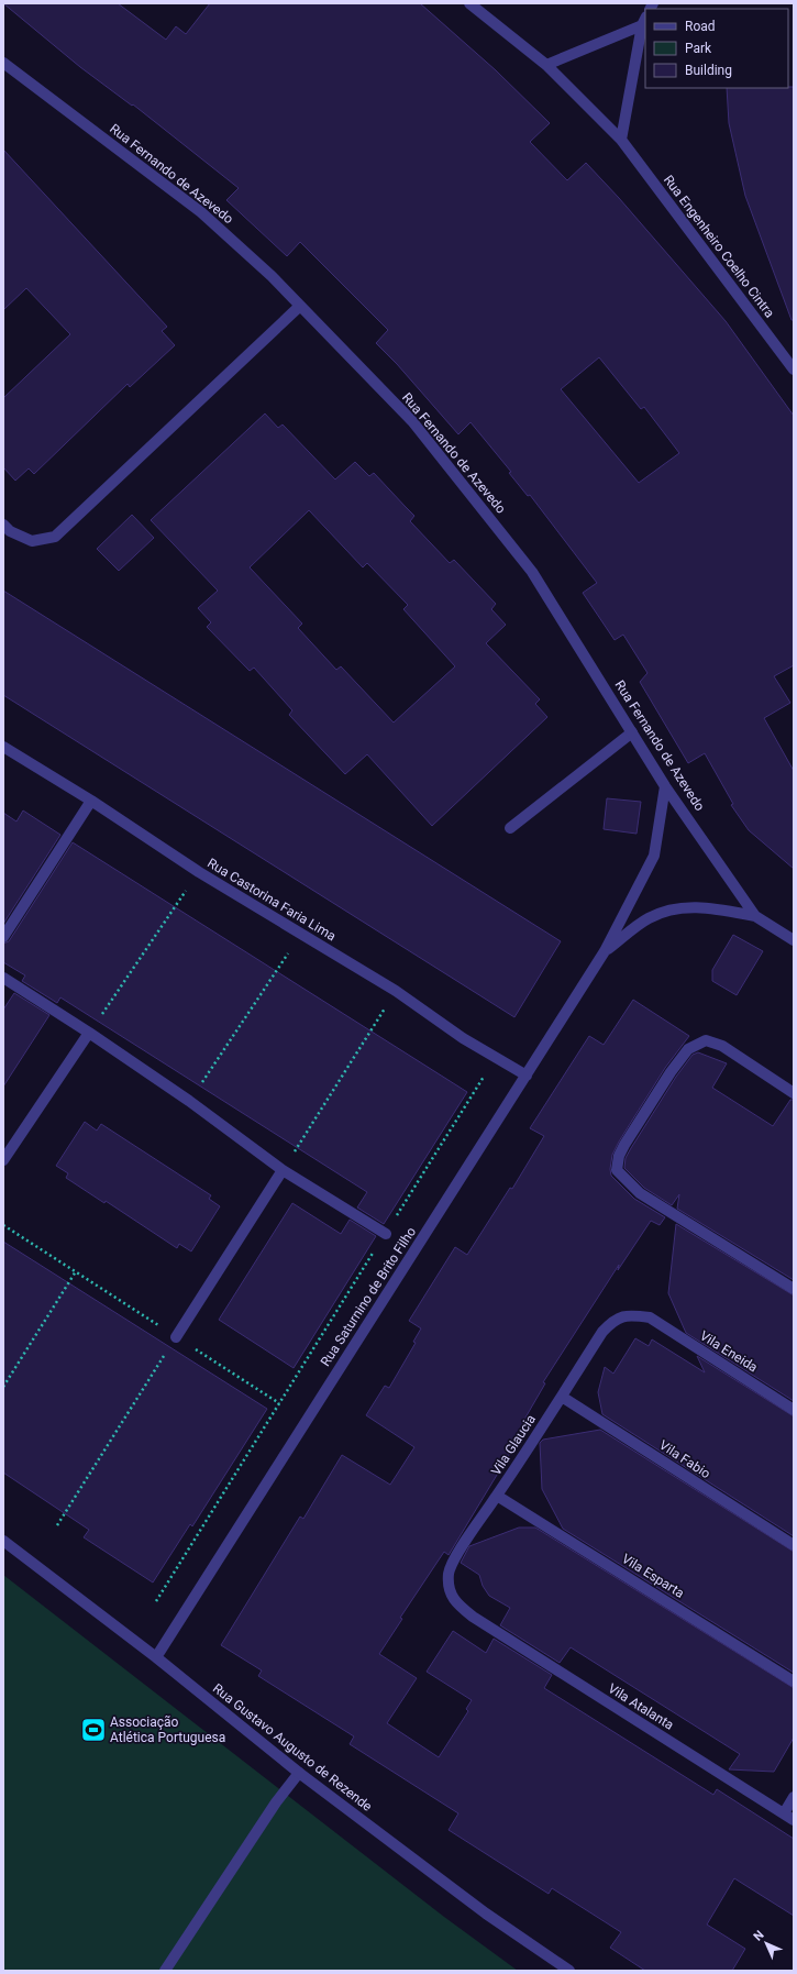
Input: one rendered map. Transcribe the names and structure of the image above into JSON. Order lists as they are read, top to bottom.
{
  "streets": {
    "street": [
      "Rua Fernando de Azevedo",
      "Rua Engenheiro Coelho Cintra",
      "Rua Castorina Faria Lima",
      "Rua Saturnino de Brito Filho",
      "Vila Eneida",
      "Vila Glaucia",
      "Vila Fabio",
      "Vila Esparta",
      "Vila Atalanta",
      "Rua Gustavo Augusto de Rezende"
    ]
  },
  "crossings": [
    ["Rua Fernando de Azevedo", "Rua Saturnino de Brito Filho"],
    ["Rua Castorina Faria Lima", "Rua Saturnino de Brito Filho"],
    ["Rua Saturnino de Brito Filho", "Rua Gustavo Augusto de Rezende"],
    ["Vila Eneida", "Vila Glaucia"],
    ["Vila Glaucia", "Vila Fabio"],
    ["Vila Glaucia", "Vila Esparta"],
    ["Vila Glaucia", "Vila Atalanta"]
  ],
  "places": {
    "sports": ["Associação Atlética Portuguesa"]
  },
  "legend": ["Road", "Park", "Building"],
  "north": "top left"
}
